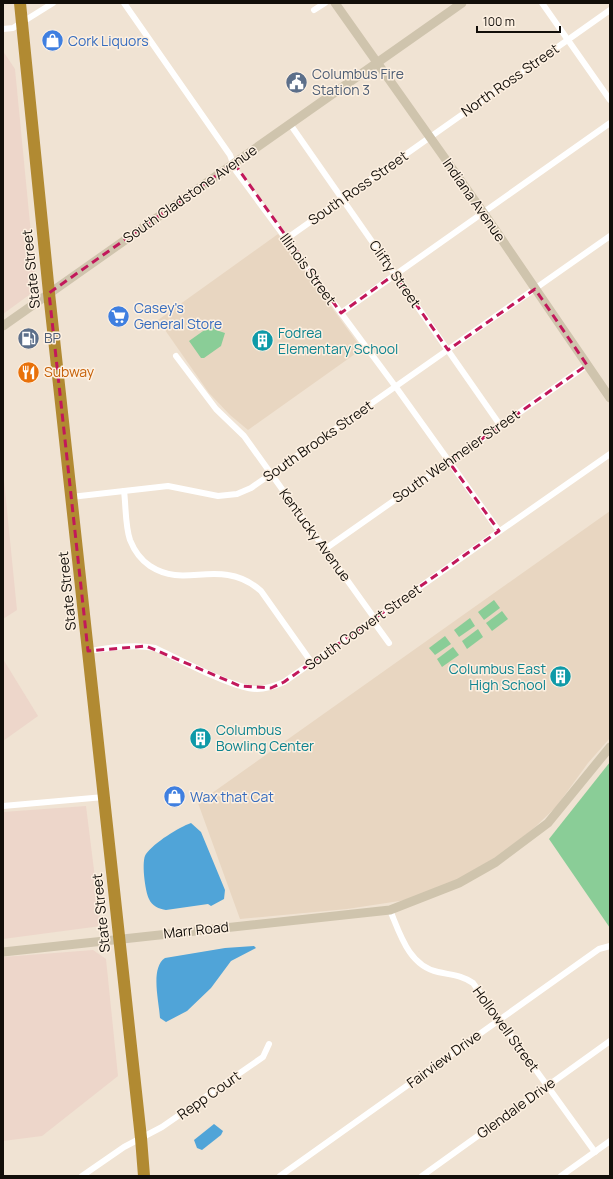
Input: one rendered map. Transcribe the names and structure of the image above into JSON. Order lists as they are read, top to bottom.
{
  "streets": {
    "highway": ["State Street"],
    "street": [
      "North Ross Street",
      "South Ross Street",
      "South Gladstone Avenue",
      "Indiana Avenue",
      "Illinois Street",
      "Clifty Street",
      "South Brooks Street",
      "South Wehmeier Street",
      "Kentucky Avenue",
      "South Coovert Street",
      "Marr Road",
      "Hollowell Street",
      "Fairview Drive",
      "Repp Court",
      "Glendale Drive"
    ]
  },
  "crossings": [
    ["North Ross Street", "South Ross Street"],
    ["North Ross Street", "Indiana Avenue"],
    ["South Ross Street", "Indiana Avenue"],
    ["South Ross Street", "Illinois Street"],
    ["South Ross Street", "Clifty Street"],
    ["South Gladstone Avenue", "Indiana Avenue"],
    ["South Gladstone Avenue", "State Street"],
    ["South Gladstone Avenue", "Illinois Street"],
    ["South Gladstone Avenue", "Clifty Street"],
    ["Indiana Avenue", "South Brooks Street"],
    ["Indiana Avenue", "South Wehmeier Street"],
    ["State Street", "South Brooks Street"],
    ["State Street", "South Coovert Street"],
    ["State Street", "Marr Road"],
    ["State Street", "Repp Court"],
    ["Illinois Street", "South Brooks Street"],
    ["Illinois Street", "South Wehmeier Street"],
    ["Illinois Street", "South Coovert Street"],
    ["Clifty Street", "South Brooks Street"],
    ["Clifty Street", "South Wehmeier Street"],
    ["South Brooks Street", "Kentucky Avenue"],
    ["South Wehmeier Street", "Kentucky Avenue"],
    ["Kentucky Avenue", "South Coovert Street"],
    ["Marr Road", "Hollowell Street"],
    ["Hollowell Street", "Fairview Drive"],
    ["Hollowell Street", "Glendale Drive"]
  ],
  "places": {
    "shop": ["Cork Liquors", "Wax that Cat"],
    "public building": ["Columbus Fire Station 3"],
    "supermarket": ["Casey's General Store"],
    "fuel station": ["BP"],
    "building": ["Fodrea Elementary School", "Columbus East High School", "Columbus Bowling Center"],
    "restaurant": ["Subway"]
  },
  "scale_bar": "100 m"
}
